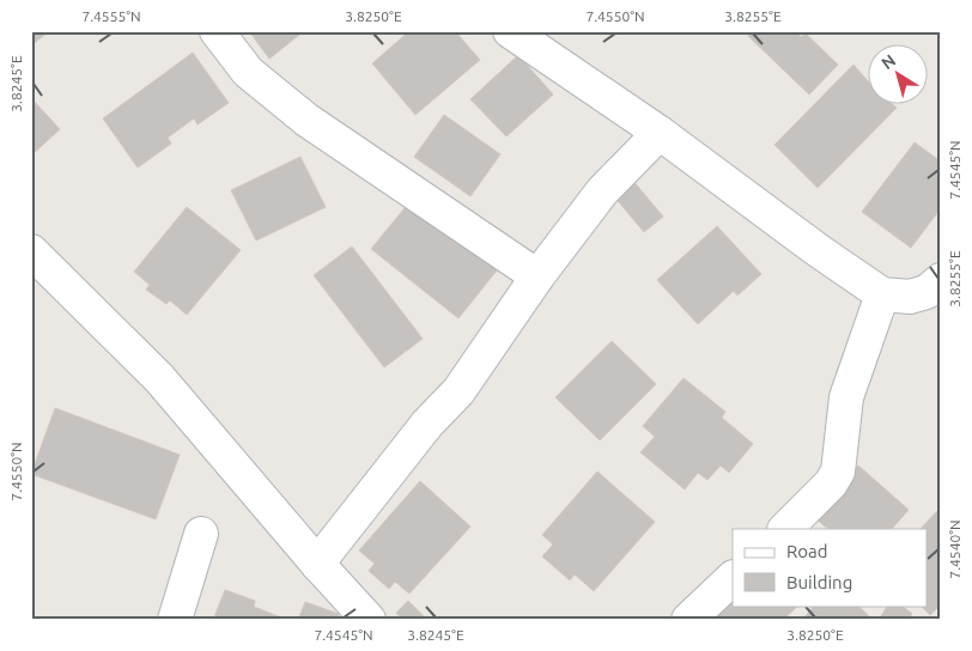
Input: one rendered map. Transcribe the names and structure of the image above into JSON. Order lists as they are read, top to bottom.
{
  "legend": ["Road", "Building"],
  "north": "top left",
  "coordinates": [
    "7.4555°N",
    "3.8250°E",
    "7.4550°N",
    "3.8255°E",
    "3.8245°E",
    "7.4545°N",
    "7.4540°N"
  ]
}
